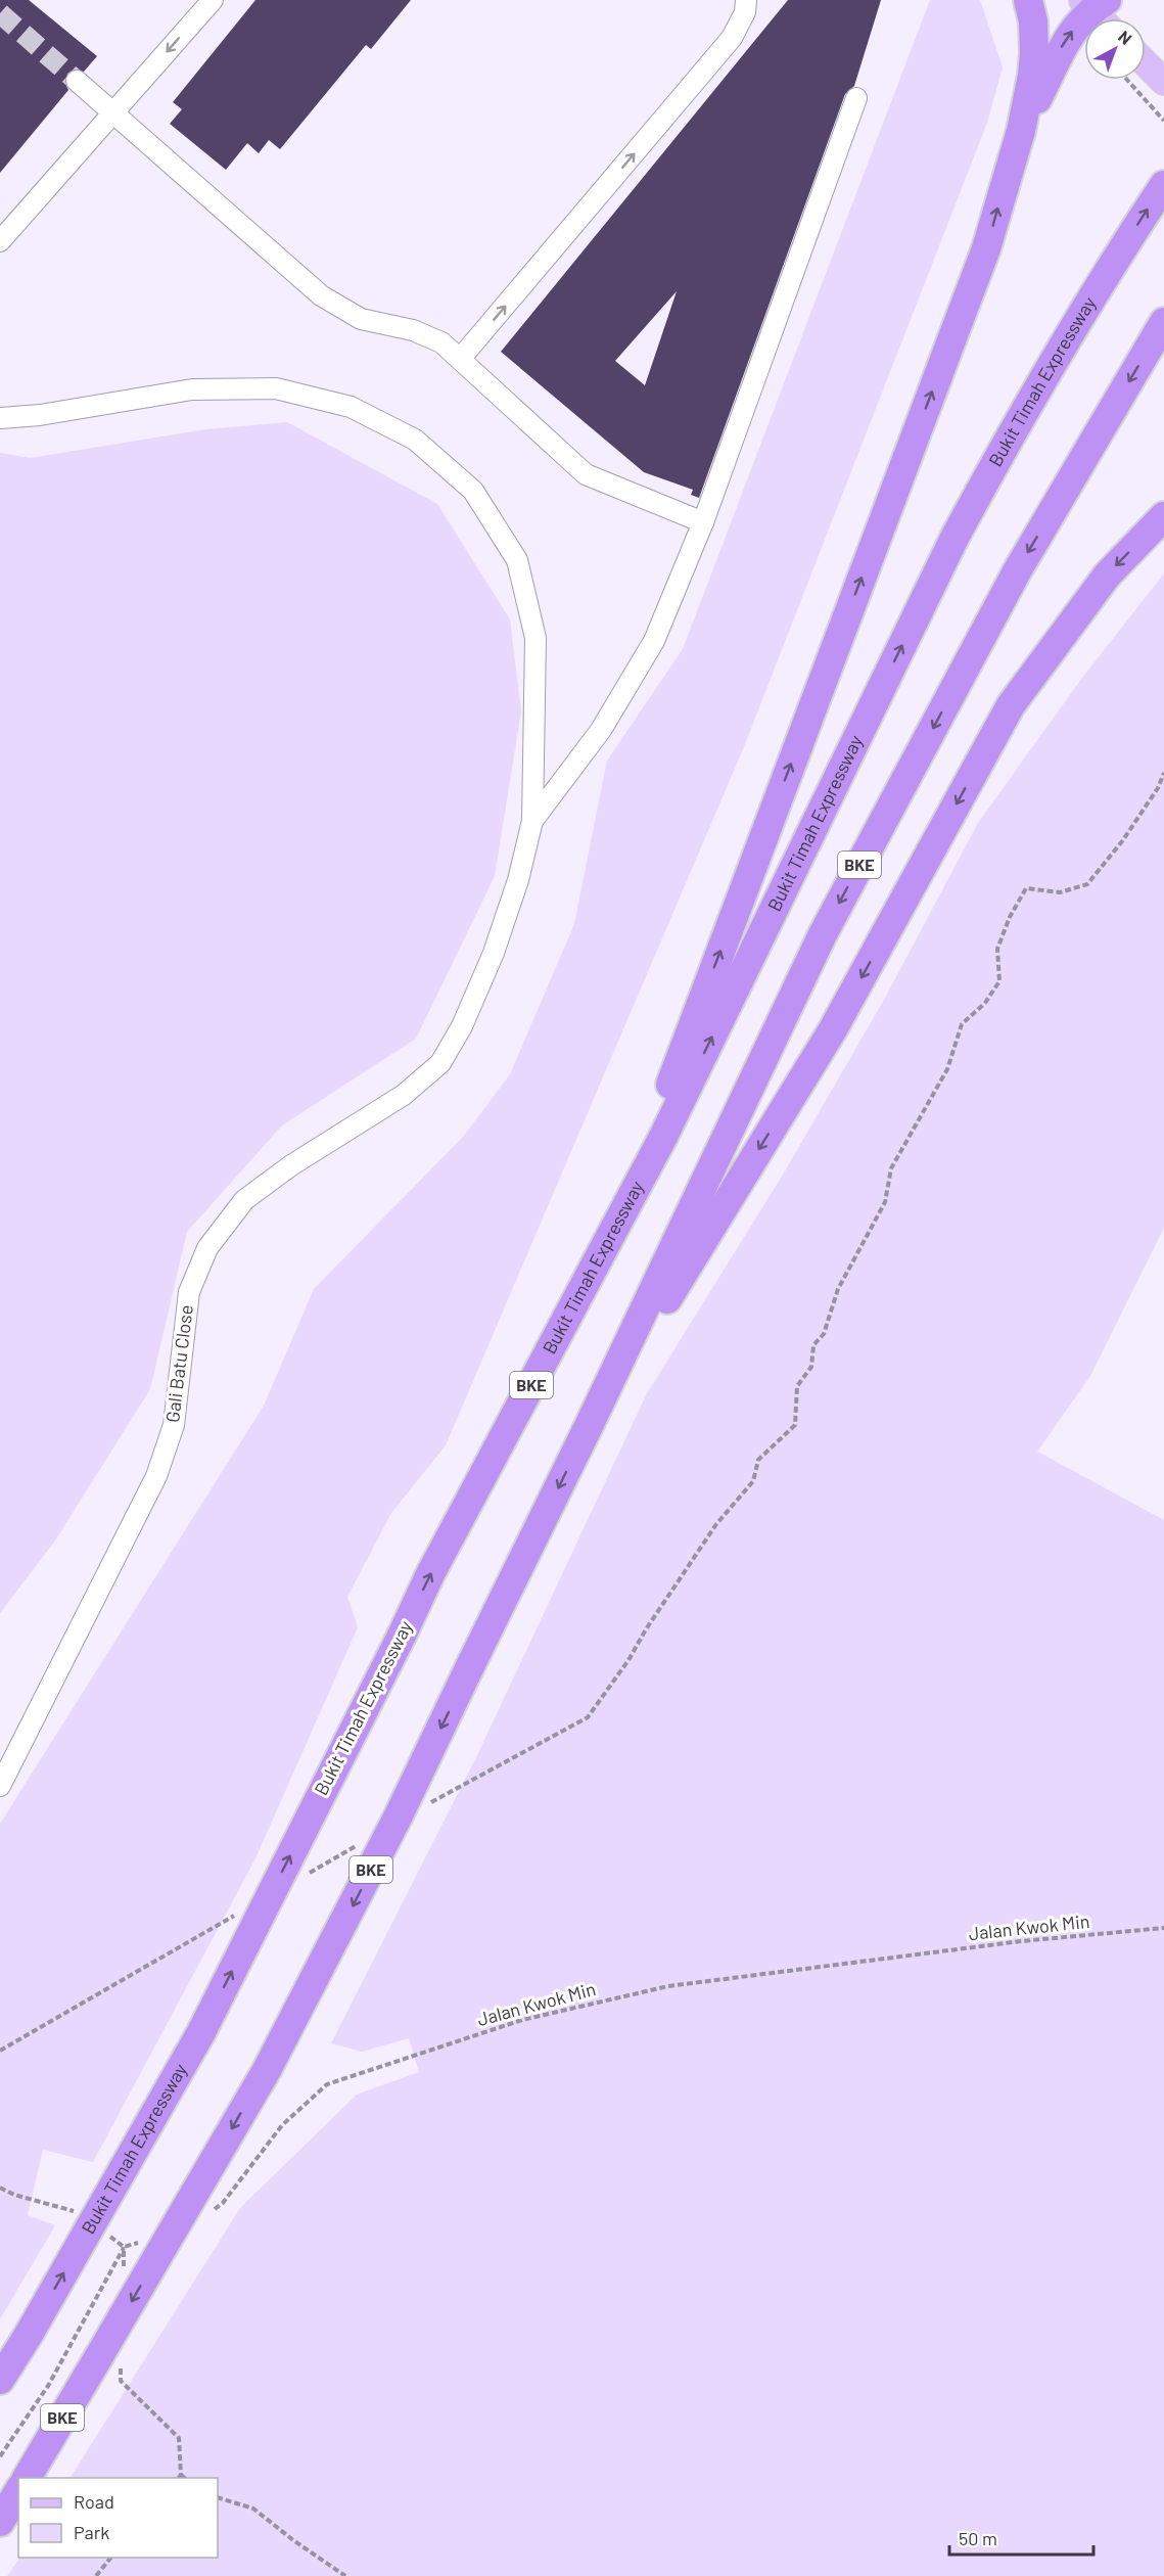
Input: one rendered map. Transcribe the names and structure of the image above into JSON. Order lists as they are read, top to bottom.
{
  "streets": {
    "highway": ["Bukit Timah Expressway", "BKE"],
    "lane": ["Gali Batu Close"],
    "path": ["Jalan Kwok Min"]
  },
  "legend": ["Road", "Park"],
  "scale_bar": "50 m",
  "north": "top right"
}
